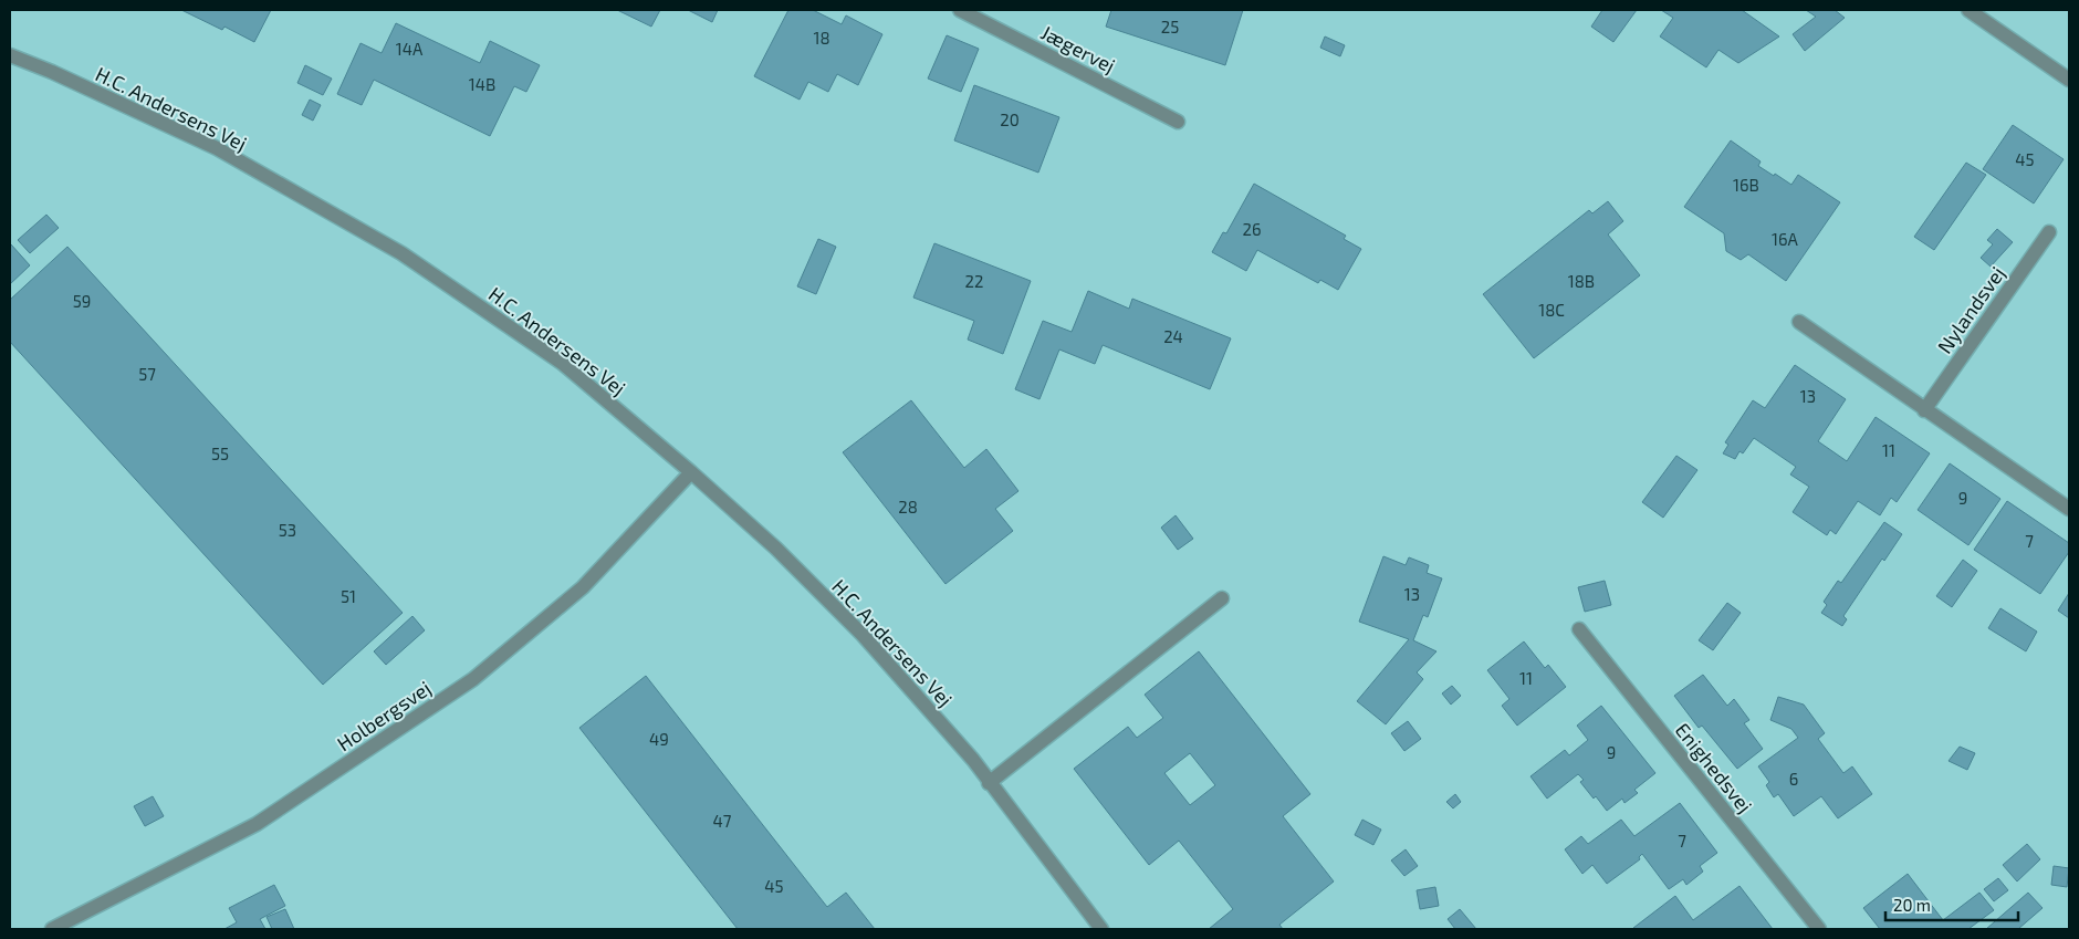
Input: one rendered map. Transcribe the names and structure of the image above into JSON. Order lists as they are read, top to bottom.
{
  "streets": {
    "street": [
      "Jægervej",
      "H.C. Andersens Vej",
      "Nylandsvej",
      "Holbergsvej",
      "Enighedsvej"
    ]
  },
  "crossings": [
    ["H.C. Andersens Vej", "Holbergsvej"]
  ],
  "house_numbers": [
    "25",
    "18",
    "14A",
    "14B",
    "20",
    "45",
    "16B",
    "26",
    "16A",
    "22",
    "18B",
    "59",
    "18C",
    "24",
    "57",
    "13",
    "11",
    "55",
    "9",
    "28",
    "53",
    "7",
    "13",
    "51",
    "11",
    "49",
    "9",
    "6",
    "47",
    "7",
    "45"
  ],
  "scale_bar": "20 m"
}
